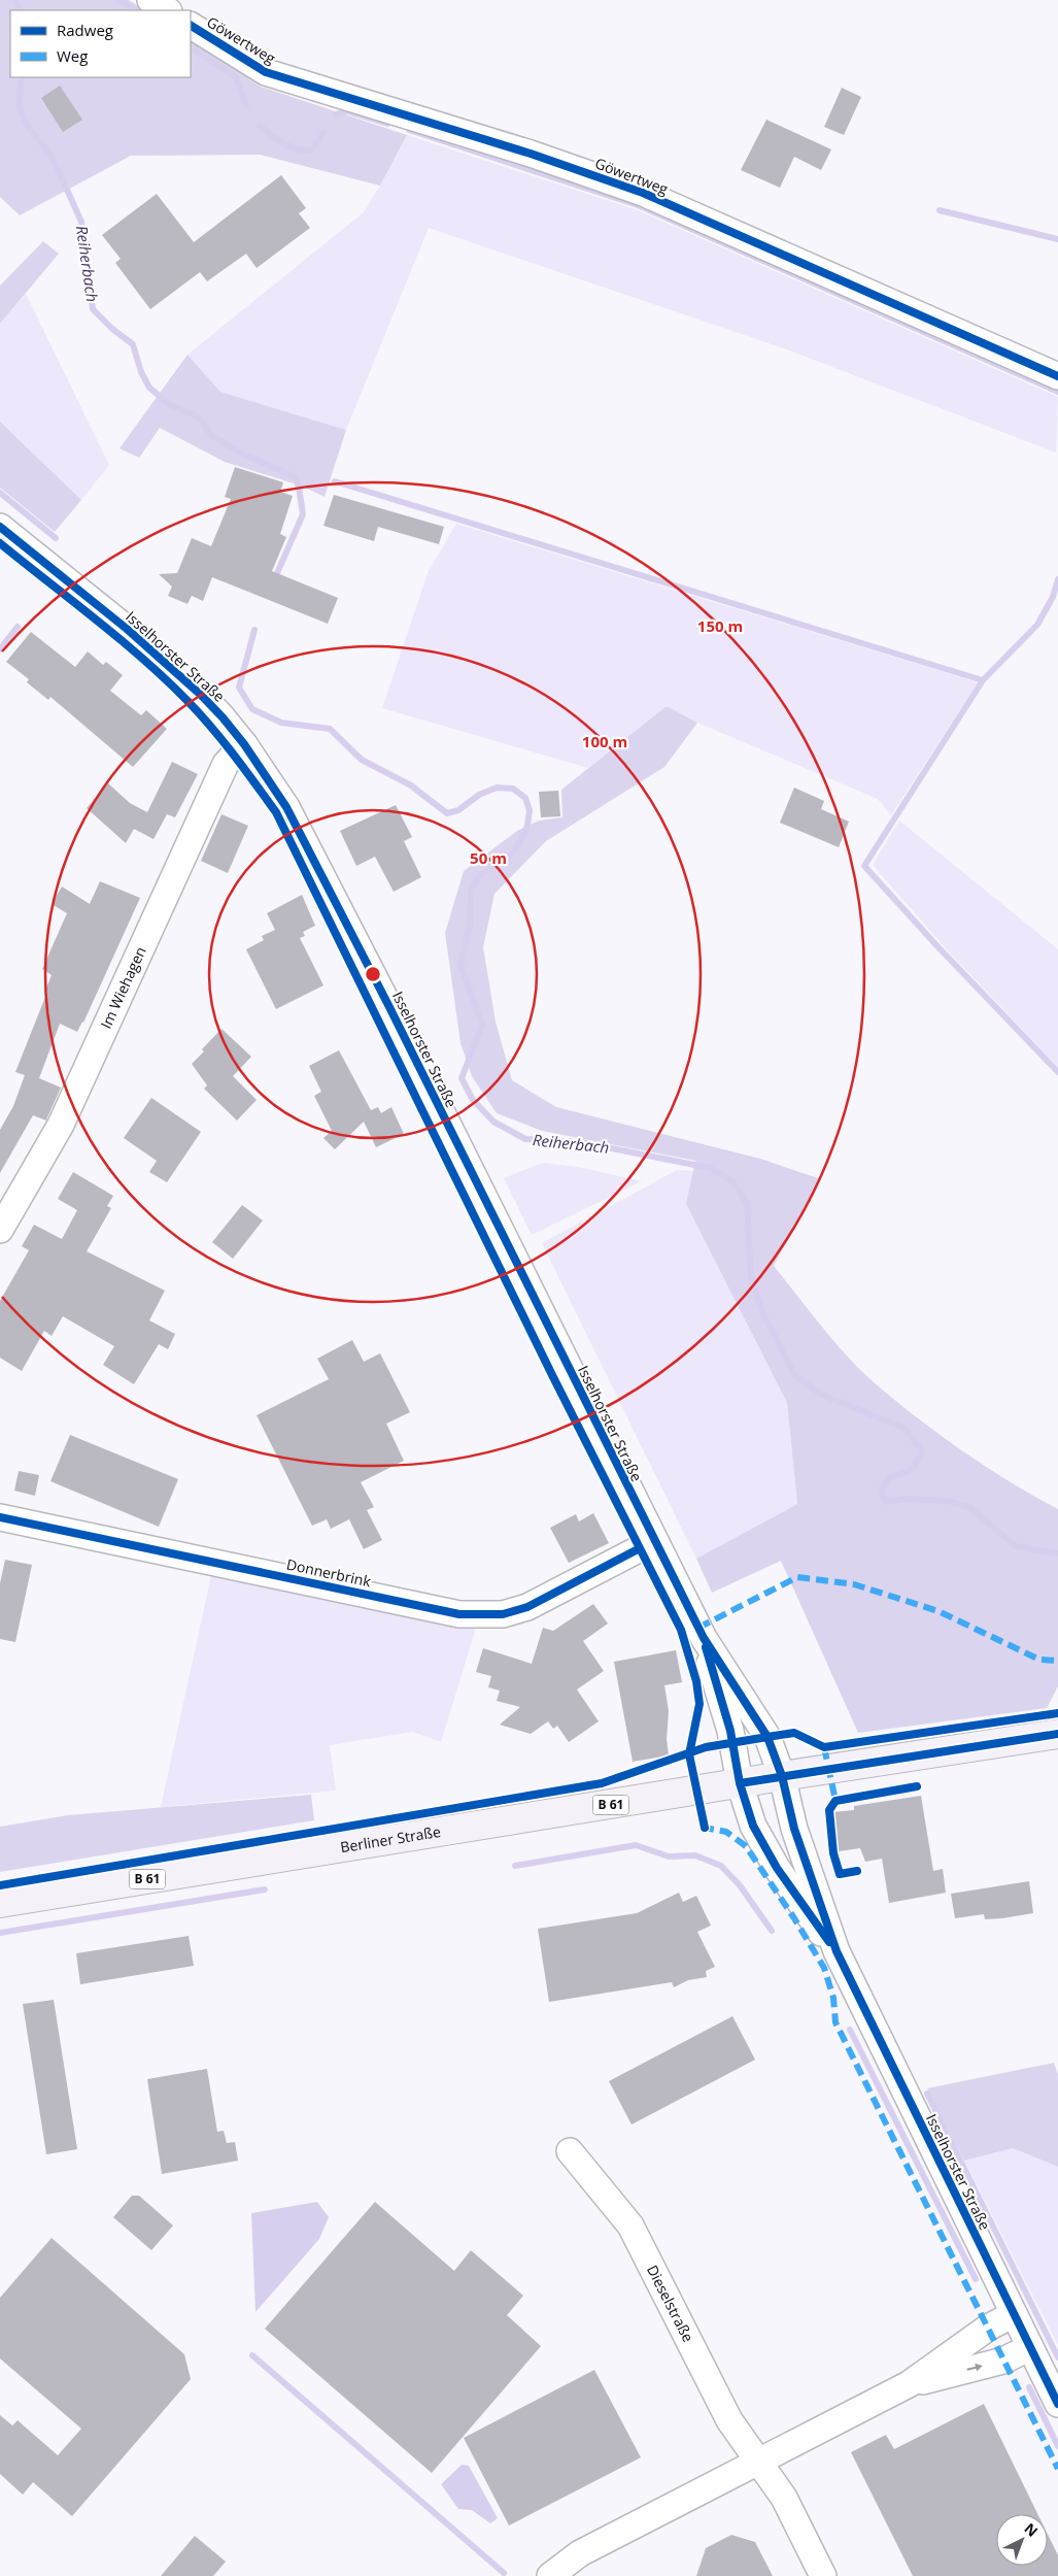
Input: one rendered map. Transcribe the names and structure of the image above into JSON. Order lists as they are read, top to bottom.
{
  "streets": {
    "main road": ["B 61", "Berliner Straße"],
    "street": [
      "Göwertweg",
      "Isselhorster Straße",
      "Im Wiehagen",
      "Donnerbrink",
      "Dieselstraße"
    ]
  },
  "crossings": [
    ["Isselhorster Straße", "Im Wiehagen"],
    ["Isselhorster Straße", "Donnerbrink"],
    ["Isselhorster Straße", "B 61"],
    ["Isselhorster Straße", "Berliner Straße"],
    ["B 61", "Berliner Straße"]
  ],
  "water": ["Reiherbach"],
  "legend": ["Radweg", "Weg"],
  "north": "top right",
  "rings": ["150 m", "100 m", "50 m"]
}
